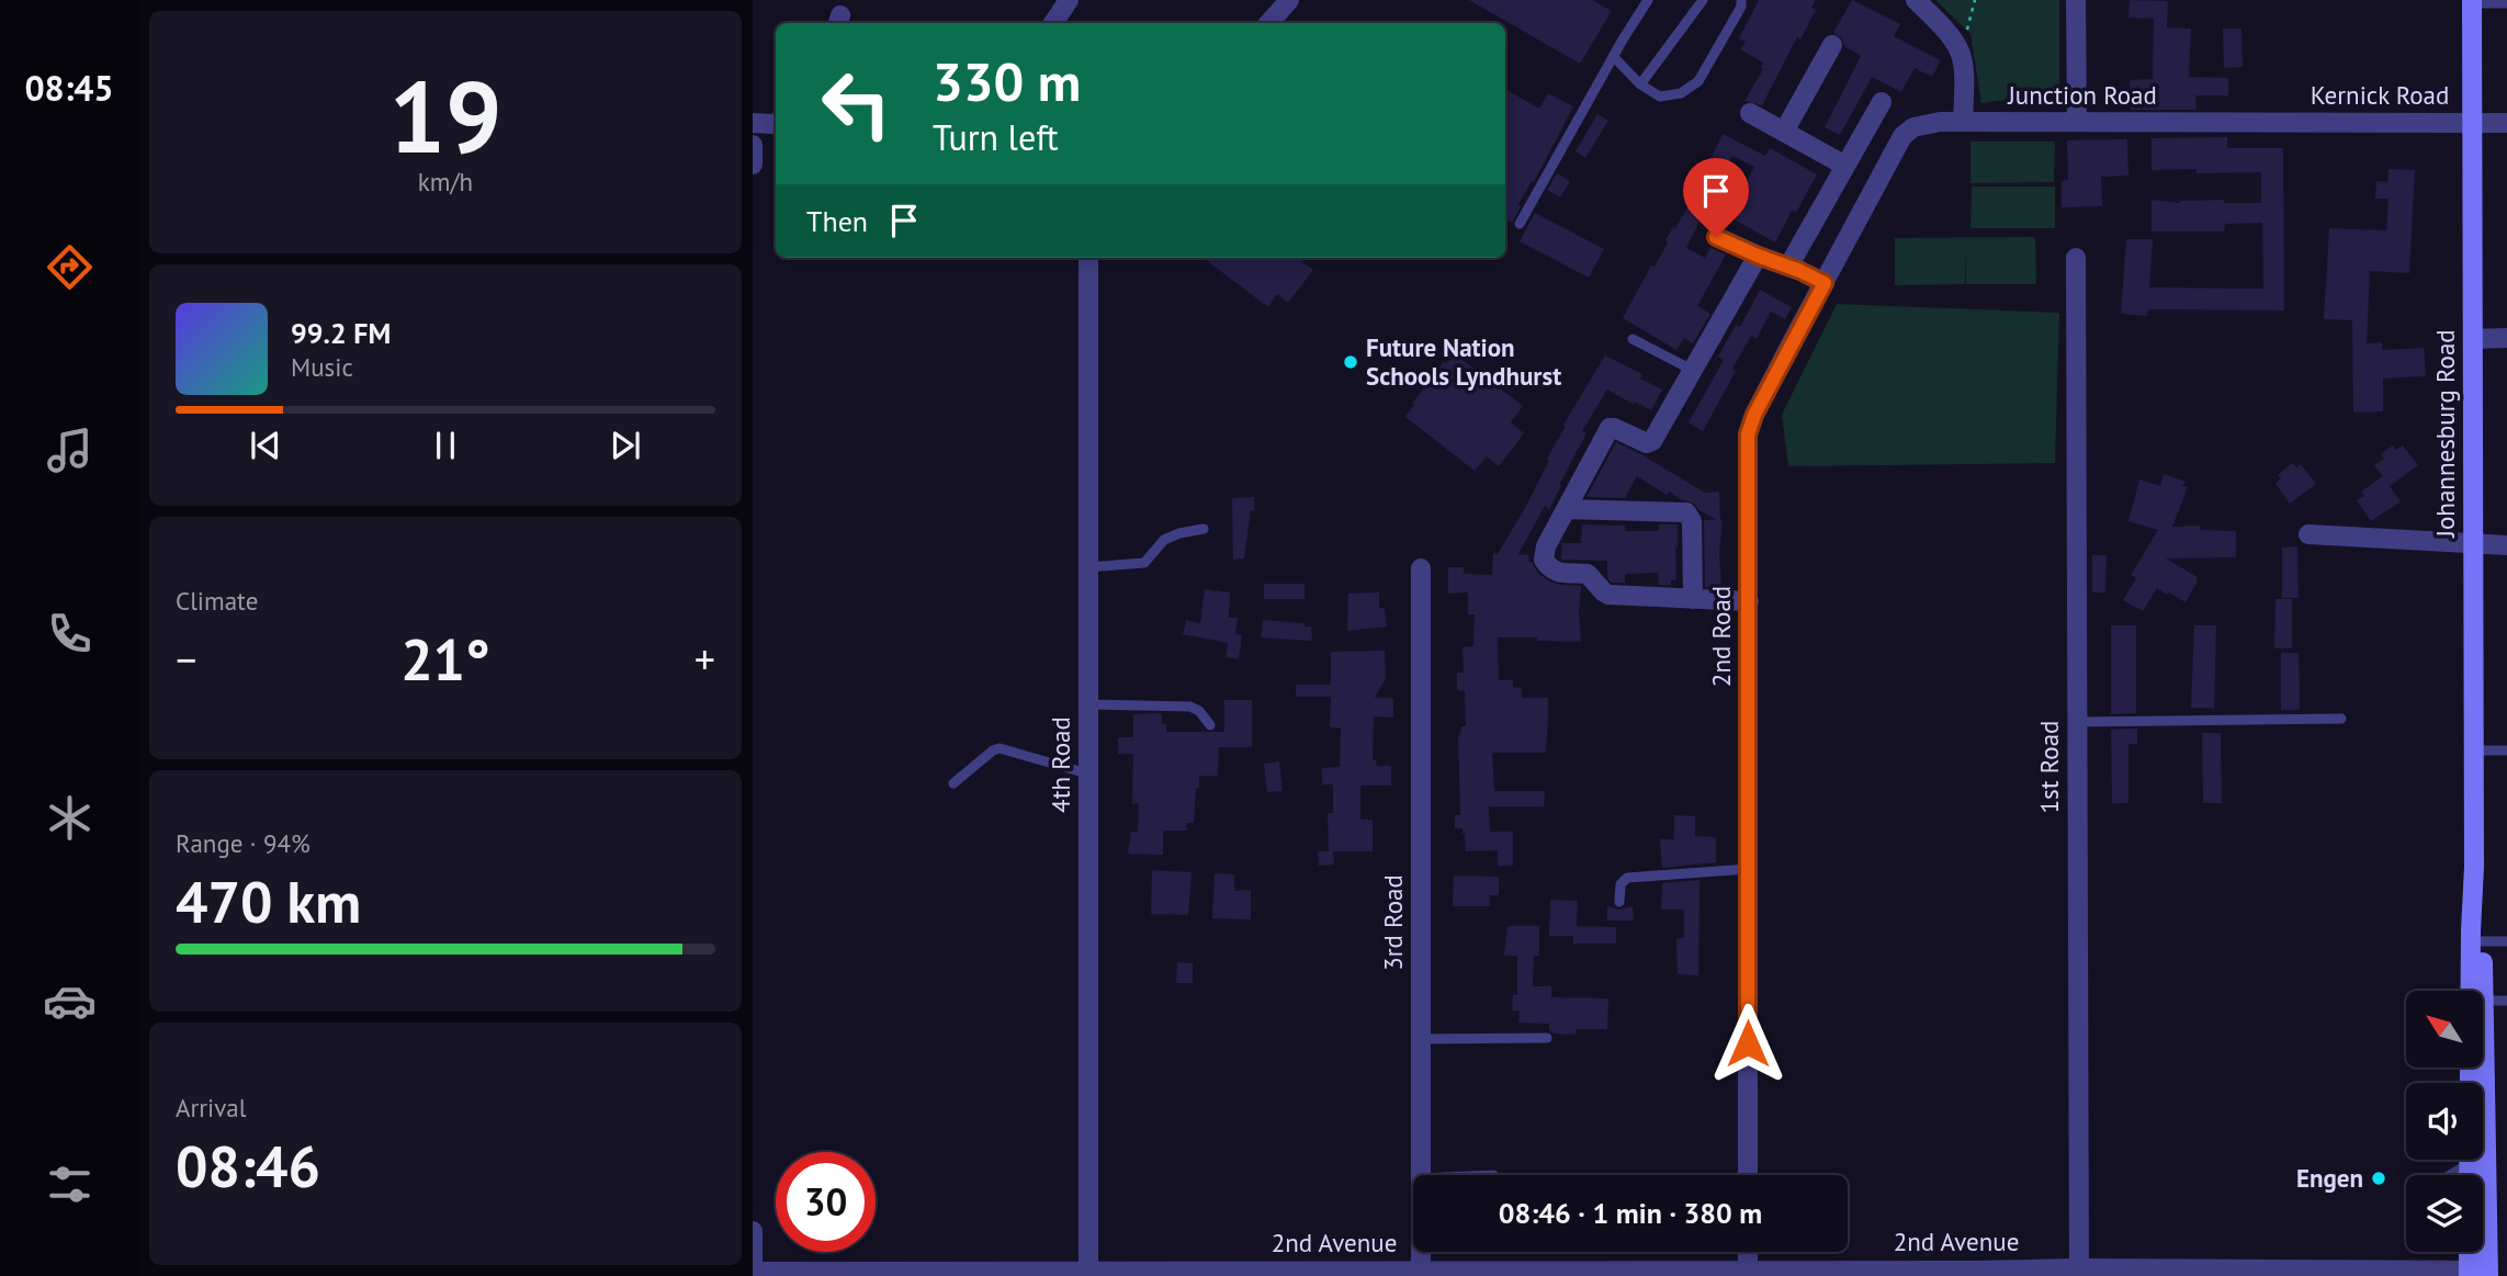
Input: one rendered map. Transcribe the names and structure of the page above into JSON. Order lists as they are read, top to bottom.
{
  "streets": {
    "main road": ["Johannesburg Road"],
    "street": [
      "Junction Road",
      "Kernick Road",
      "2nd Road",
      "4th Road",
      "1st Road",
      "3rd Road",
      "2nd Avenue"
    ]
  },
  "crossings": [
    ["Junction Road", "Kernick Road"],
    ["Junction Road", "2nd Road"],
    ["Kernick Road", "Johannesburg Road"],
    ["Johannesburg Road", "2nd Avenue"],
    ["4th Road", "2nd Avenue"],
    ["1st Road", "2nd Avenue"],
    ["3rd Road", "2nd Avenue"]
  ],
  "places": ["Future Nation Schools Lyndhurst", "Engen"],
  "north": "top left",
  "page": {
    "tabs": "08:45",
    "tile": [
      ["19", "km/h"],
      "Climate",
      ["Range · 94%", "470 km"],
      ["Arrival", "08:46"]
    ],
    "turn": ["330 m", "Turn left"],
    "then": "Then",
    "song": ["99.2 FM", "Music"],
    "heat": ["−", "21°", "+"],
    "limit": "30",
    "trip": "08:46 · 1 min · 380 m"
  }
}
